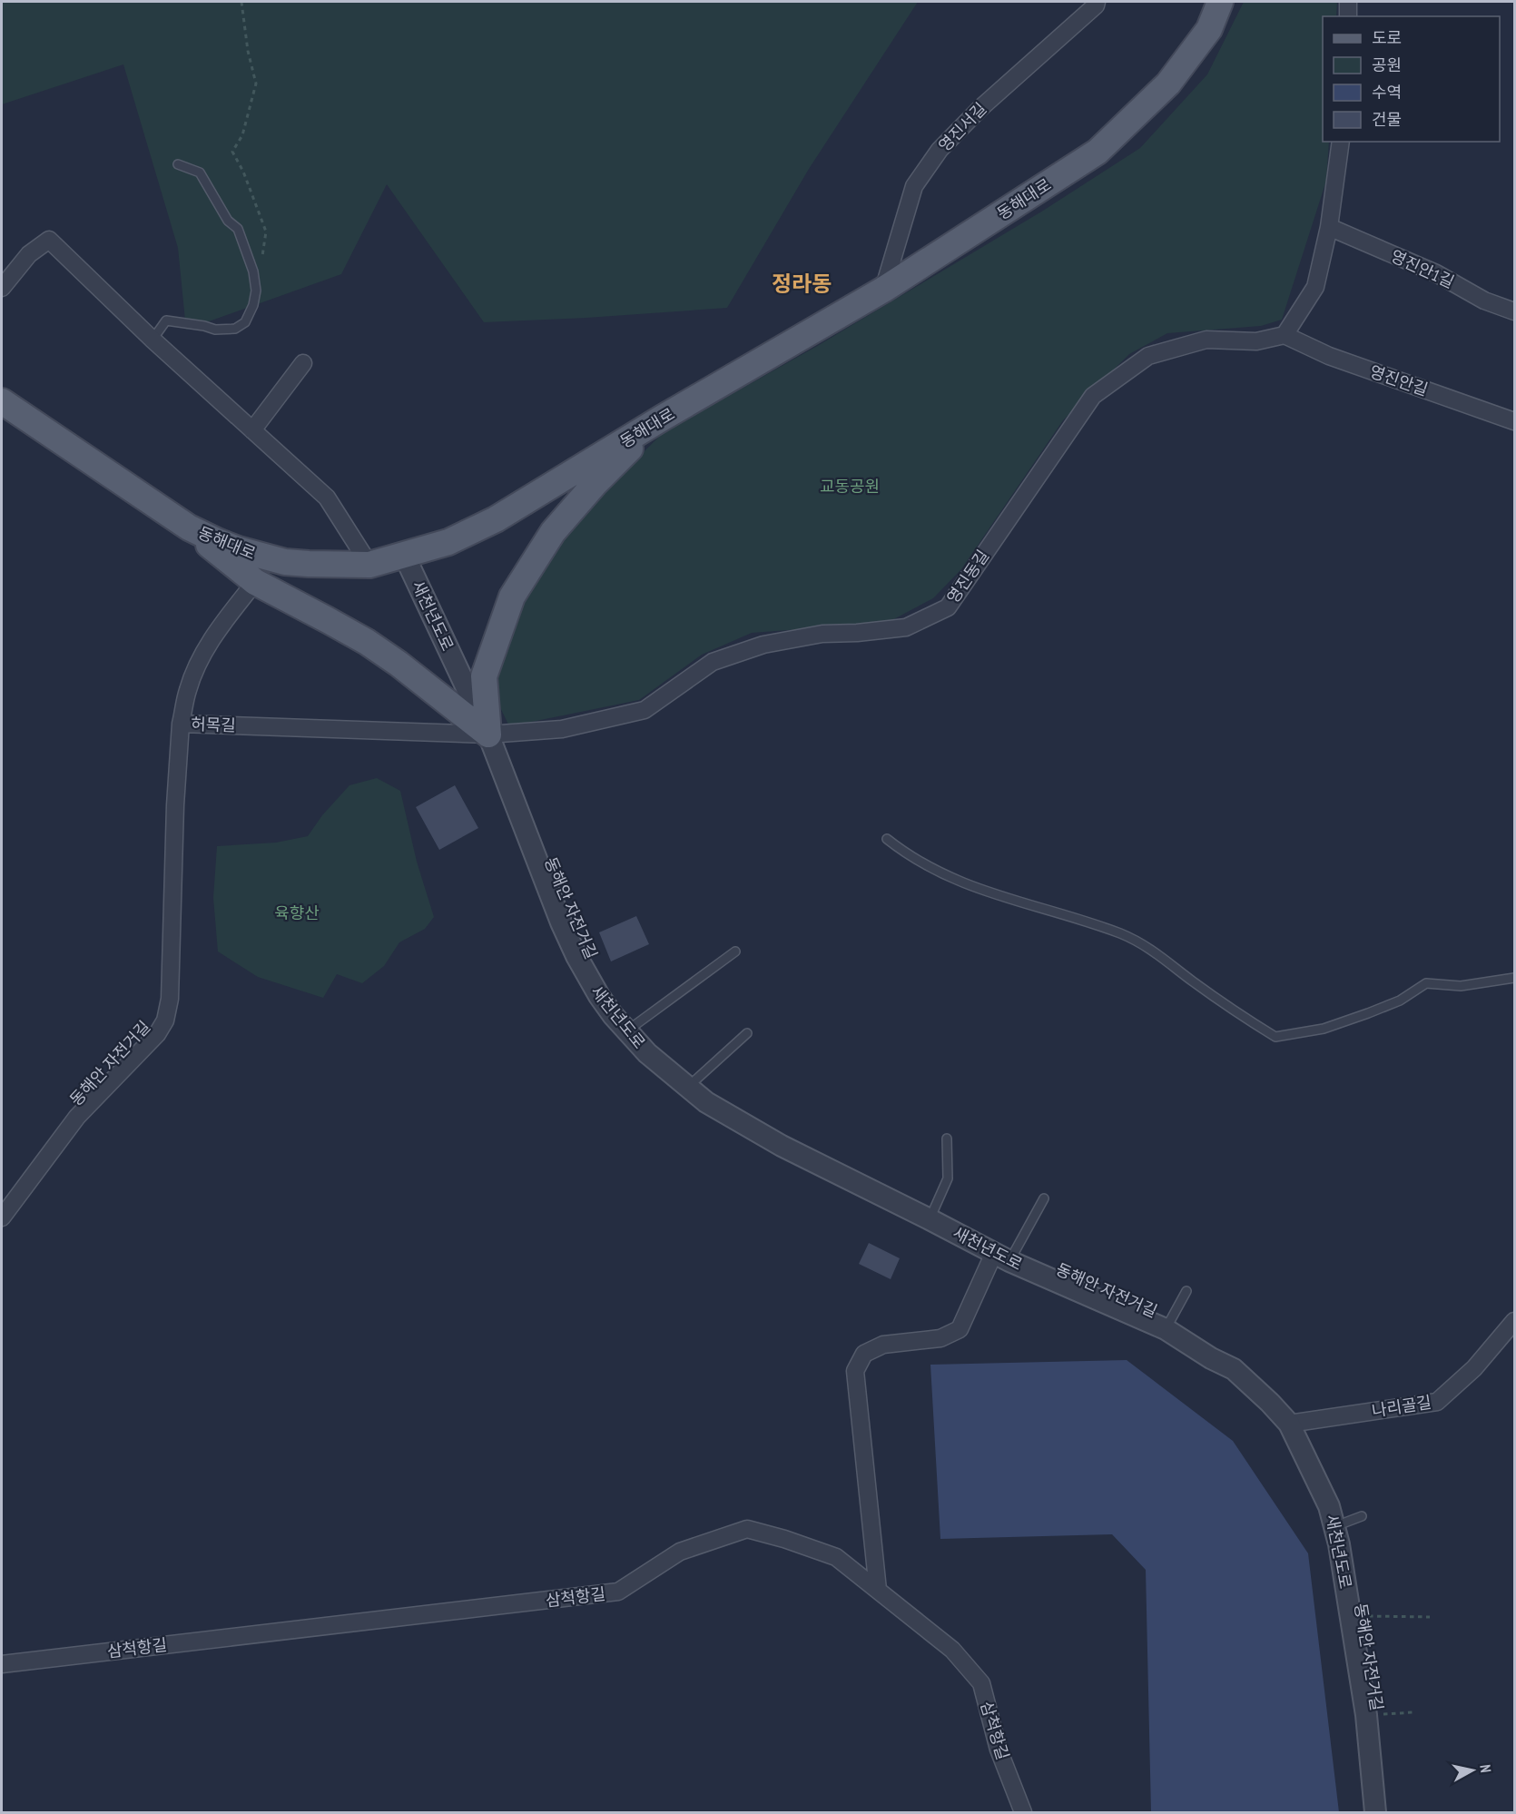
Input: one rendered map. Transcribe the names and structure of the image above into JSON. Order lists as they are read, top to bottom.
{
  "streets": {
    "main road": ["동해대로"],
    "street": [
      "영진서길",
      "영진안1길",
      "영진안길",
      "영진동길",
      "새천년도로",
      "허목길",
      "나리골길",
      "삼척항길"
    ]
  },
  "crossings": [
    ["영진서길", "동해대로"],
    ["동해대로", "새천년도로"],
    ["영진안길", "영진동길"],
    ["영진동길", "새천년도로"],
    ["영진동길", "허목길"],
    ["새천년도로", "허목길"],
    ["새천년도로", "나리골길"]
  ],
  "districts": ["정라동"],
  "parks": ["교동공원", "육향산"],
  "legend": [
    "도로",
    "공원",
    "수역",
    "건물"
  ],
  "north": "right"
}
